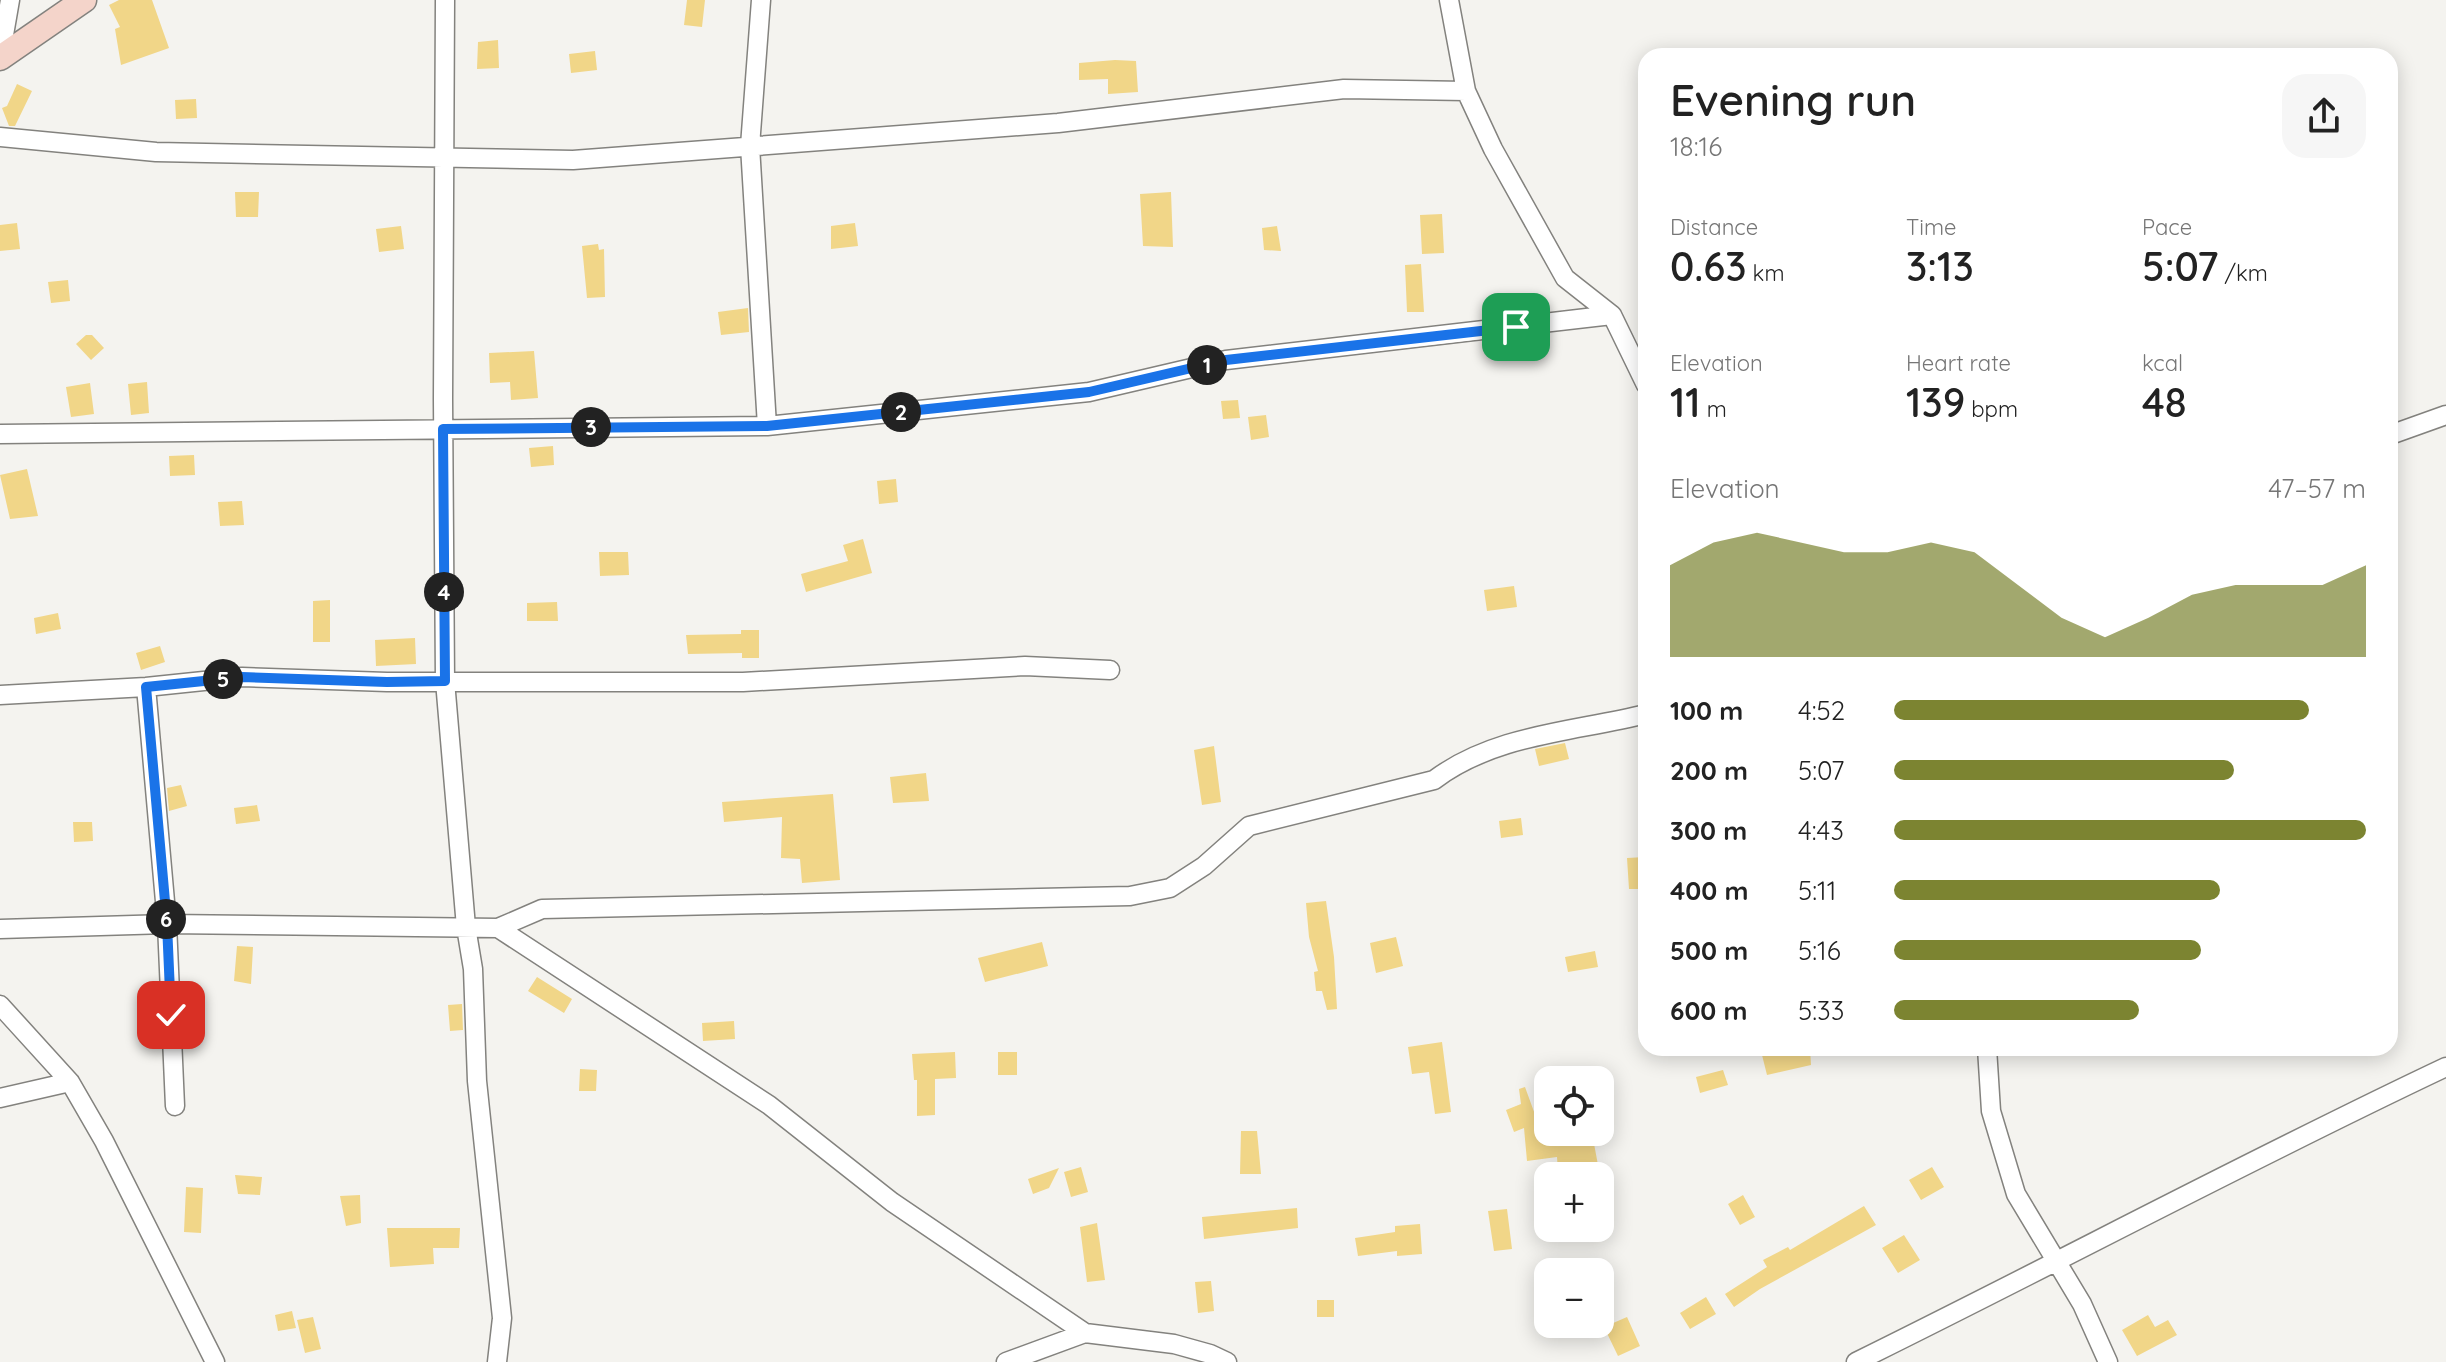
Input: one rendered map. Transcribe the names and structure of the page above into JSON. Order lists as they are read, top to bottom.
{
  "page": {
    "heading": ["Evening run", "18:16"],
    "stats": [
      ["Distance", "0.63 km"],
      ["Time", "3:13"],
      ["Pace", "5:07 /km"],
      ["Elevation", "11 m"],
      ["Heart rate", "139 bpm"],
      ["kcal", "48"]
    ],
    "pins": [
      "1",
      "2",
      "3",
      "4",
      "5",
      "6"
    ],
    "chart": ["Elevation", "47–57 m"],
    "list": [
      {
        "name": "100 m",
        "note": "4:52"
      },
      {
        "name": "200 m",
        "note": "5:07"
      },
      {
        "name": "300 m",
        "note": "4:43"
      },
      {
        "name": "400 m",
        "note": "5:11"
      },
      {
        "name": "500 m",
        "note": "5:16"
      },
      {
        "name": "600 m",
        "note": "5:33"
      }
    ],
    "map_buttons": ["+", "−"]
  }
}
